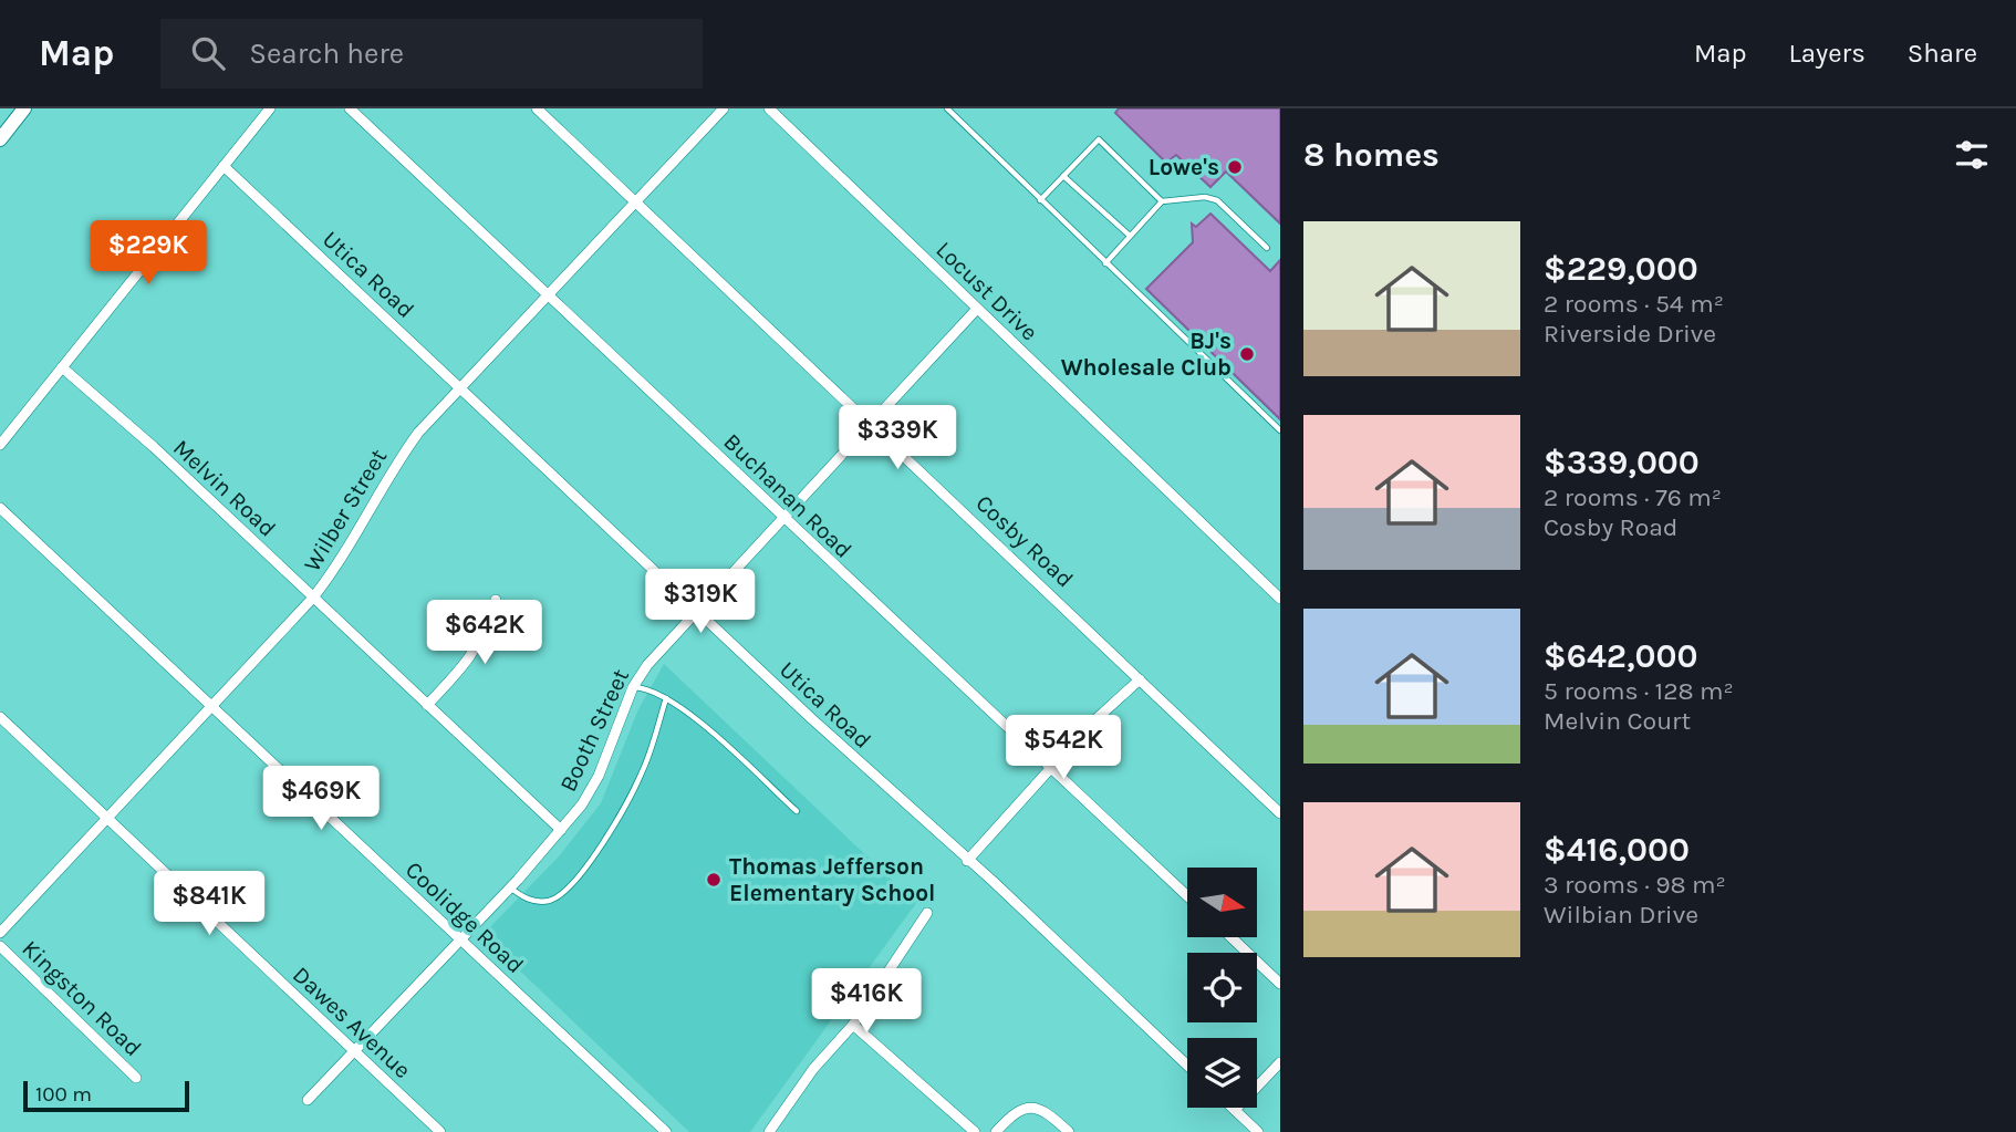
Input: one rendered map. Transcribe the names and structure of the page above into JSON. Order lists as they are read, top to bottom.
{
  "streets": {
    "street": [
      "Utica Road",
      "Locust Drive",
      "Melvin Road",
      "Buchanan Road",
      "Wilber Street",
      "Cosby Road",
      "Booth Street",
      "Coolidge Road",
      "Kingston Road",
      "Dawes Avenue"
    ]
  },
  "crossings": [
    ["Utica Road", "Wilber Street"],
    ["Utica Road", "Booth Street"],
    ["Locust Drive", "Booth Street"],
    ["Melvin Road", "Wilber Street"],
    ["Melvin Road", "Booth Street"],
    ["Buchanan Road", "Wilber Street"],
    ["Buchanan Road", "Booth Street"],
    ["Wilber Street", "Cosby Road"],
    ["Wilber Street", "Coolidge Road"],
    ["Wilber Street", "Dawes Avenue"],
    ["Cosby Road", "Booth Street"],
    ["Booth Street", "Coolidge Road"],
    ["Booth Street", "Dawes Avenue"]
  ],
  "places": ["Lowe's", "BJ's Wholesale Club", "Thomas Jefferson Elementary School"],
  "scale_bar": "100 m",
  "north": "right",
  "page": {
    "header": "Map",
    "search": "Search here",
    "nav": ["Map", "Layers", "Share"],
    "heading": "8 homes",
    "list": [
      {
        "name": "$229,000",
        "note": "2 rooms · 54 m² · Riverside Drive"
      },
      {
        "name": "$339,000",
        "note": "2 rooms · 76 m² · Cosby Road"
      },
      {
        "name": "$642,000",
        "note": "5 rooms · 128 m² · Melvin Court"
      },
      {
        "name": "$416,000",
        "note": "3 rooms · 98 m² · Wilbian Drive"
      }
    ],
    "price": [
      "$229K",
      "$339K",
      "$319K",
      "$642K",
      "$542K",
      "$469K",
      "$841K",
      "$416K"
    ],
    "scale": "100 m"
  }
}
